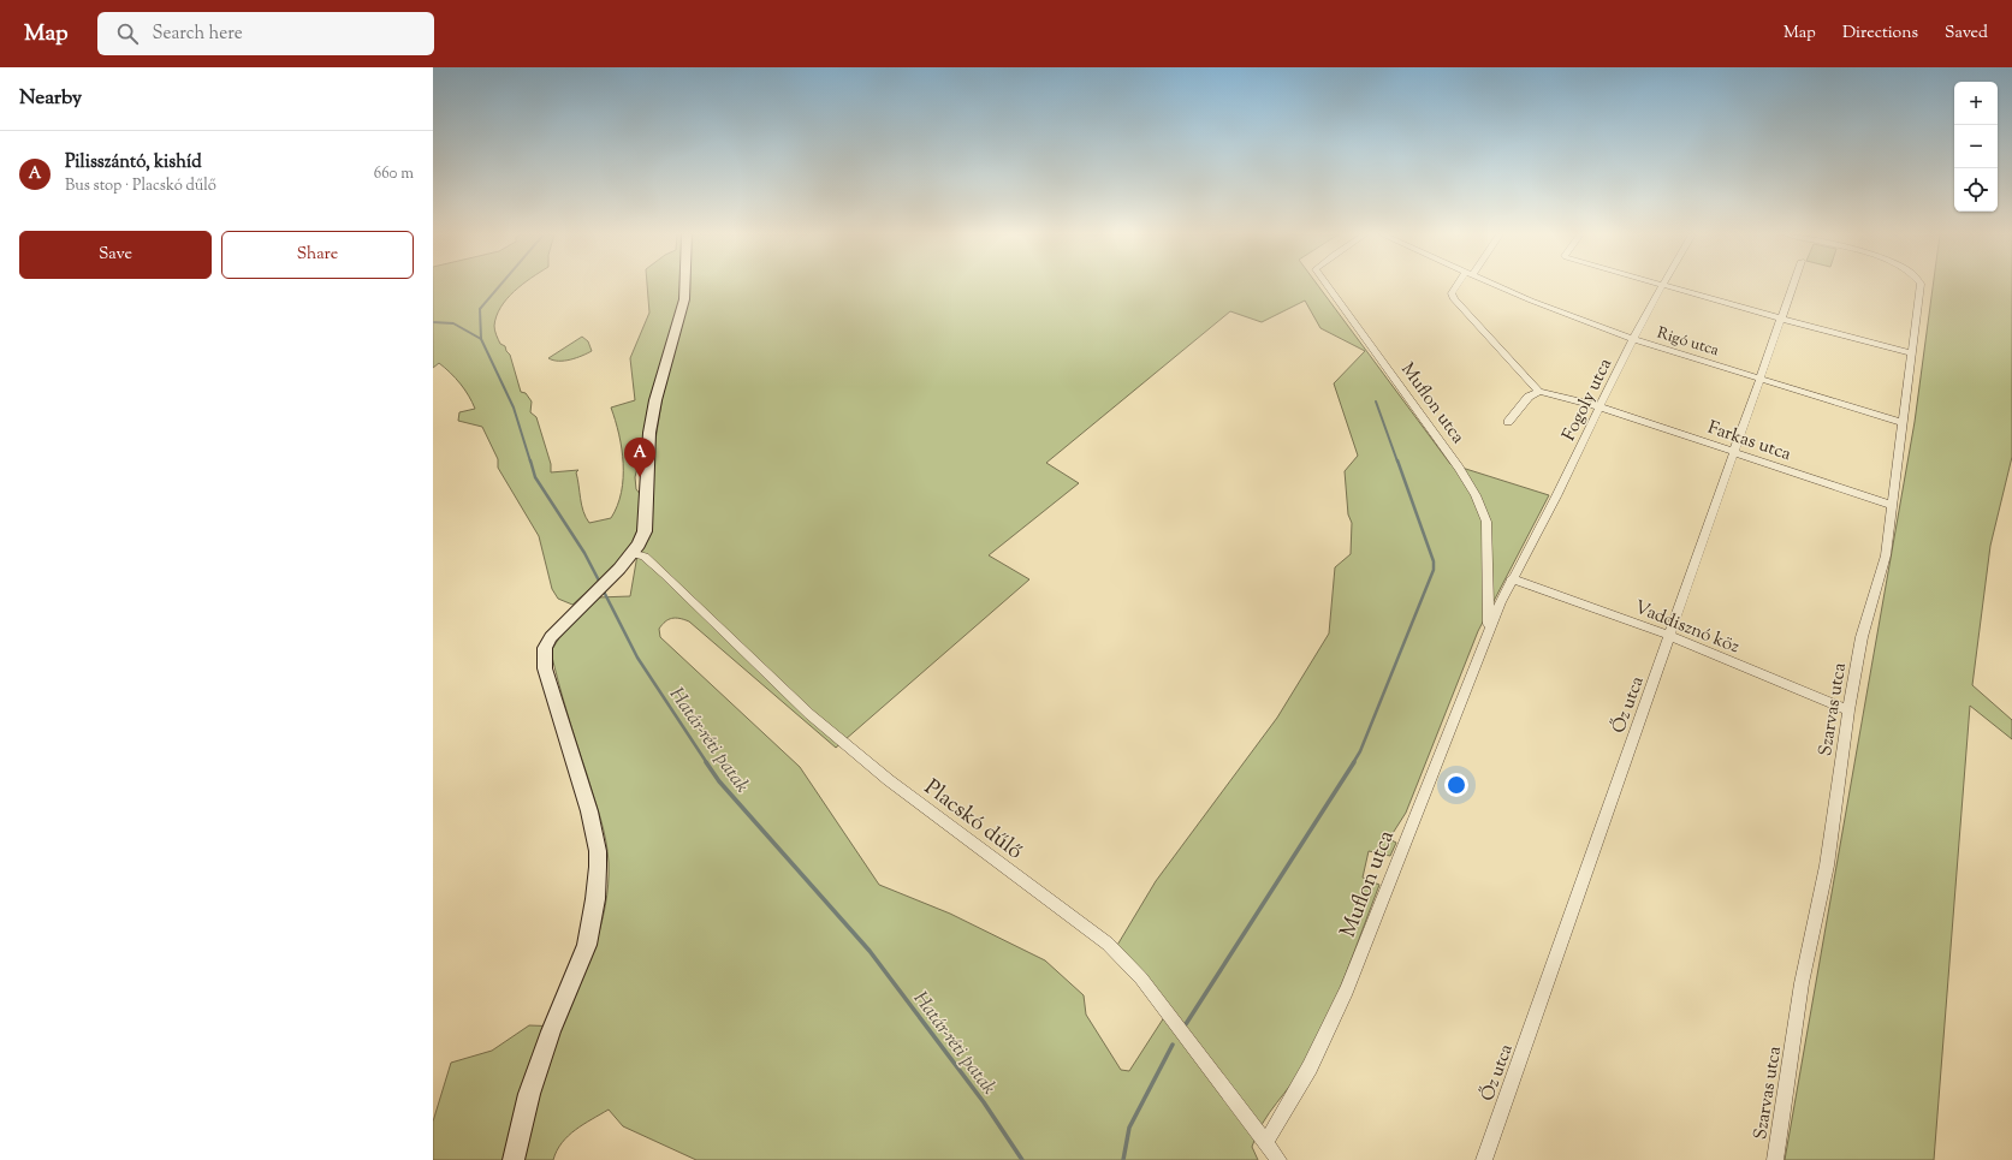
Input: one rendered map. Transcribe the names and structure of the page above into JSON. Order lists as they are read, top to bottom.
{
  "streets": {
    "street": [
      "Rigó utca",
      "Fogoly utca",
      "Muflon utca",
      "Farkas utca",
      "Vaddisznó köz",
      "Őz utca",
      "Szarvas utca",
      "Placskó dűlő"
    ]
  },
  "crossings": [
    ["Rigó utca", "Fogoly utca"],
    ["Rigó utca", "Őz utca"],
    ["Rigó utca", "Szarvas utca"],
    ["Fogoly utca", "Muflon utca"],
    ["Fogoly utca", "Farkas utca"],
    ["Fogoly utca", "Vaddisznó köz"],
    ["Muflon utca", "Vaddisznó köz"],
    ["Muflon utca", "Placskó dűlő"],
    ["Farkas utca", "Őz utca"],
    ["Farkas utca", "Szarvas utca"],
    ["Vaddisznó köz", "Őz utca"],
    ["Vaddisznó köz", "Szarvas utca"]
  ],
  "water": ["Határ-réti patak"],
  "page": {
    "header": "Map",
    "search": "Search here",
    "nav": ["Map", "Directions", "Saved"],
    "heading": "Nearby",
    "map_buttons": ["+", "−"],
    "list": [
      {
        "mark": "A",
        "name": "Pilisszántó, kishíd",
        "note": "Bus stop · Placskó dűlő",
        "value": "660 m"
      }
    ],
    "buttons": ["Save", "Share"],
    "pins": "A"
  }
}
